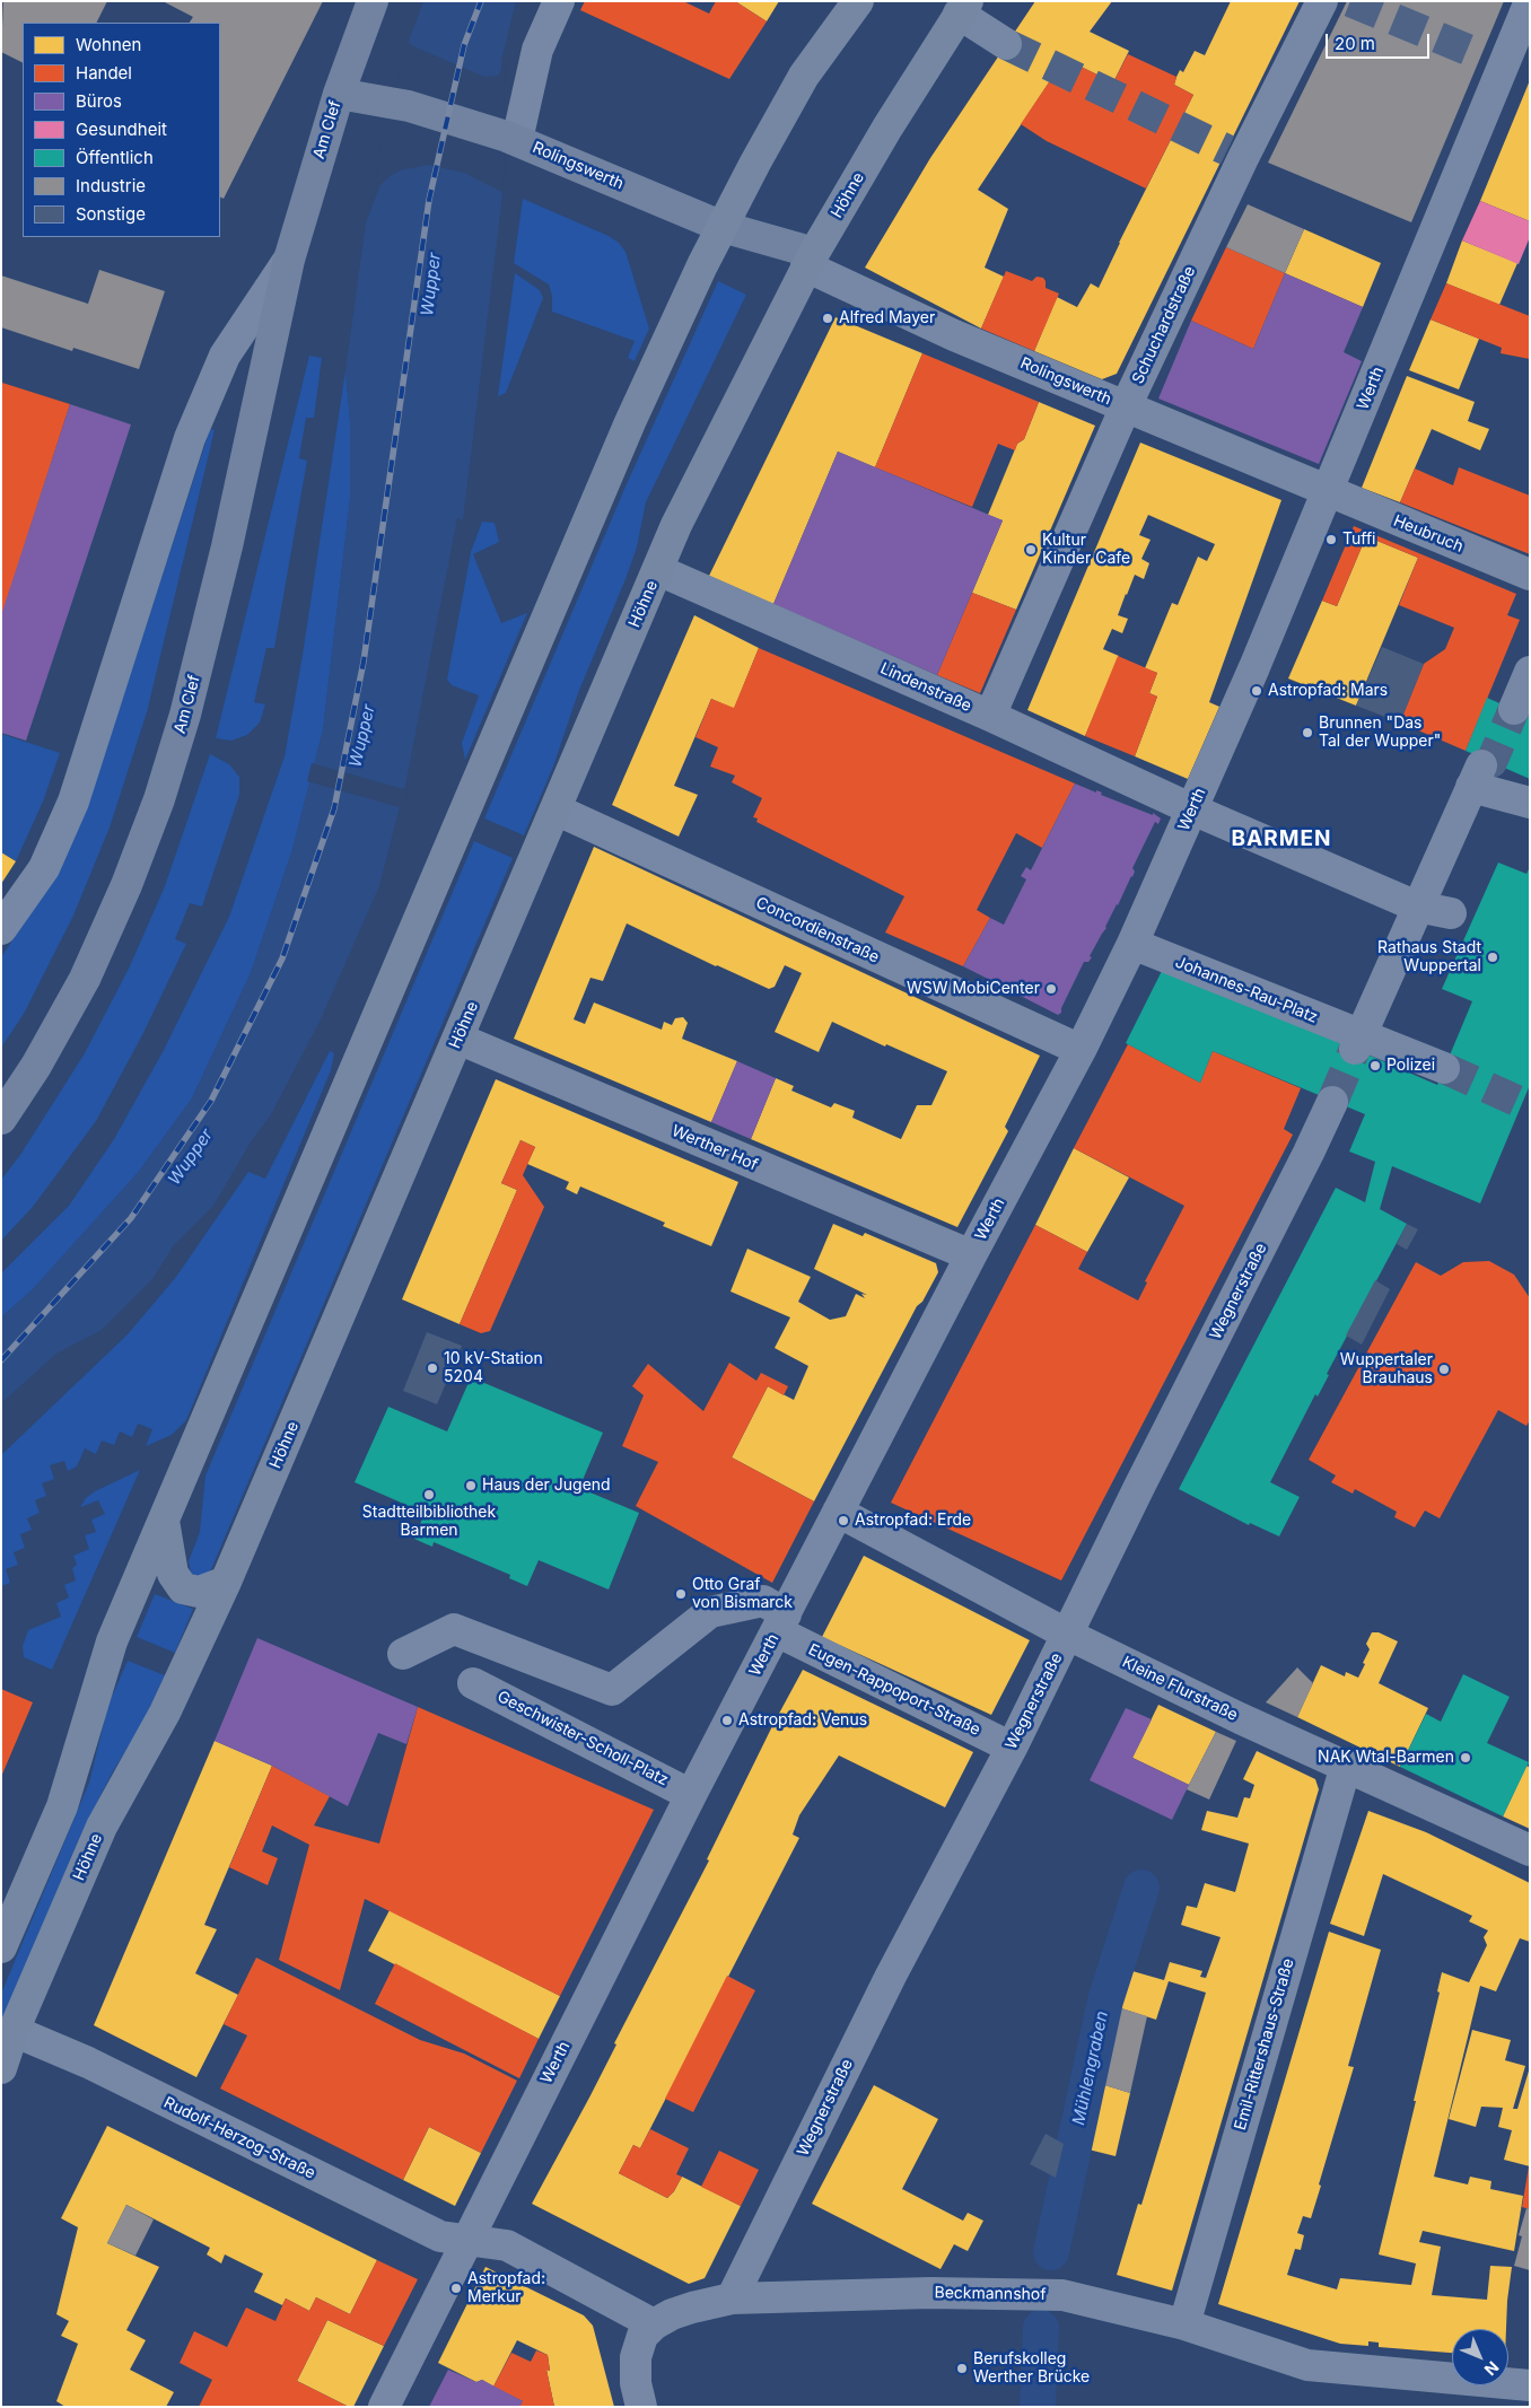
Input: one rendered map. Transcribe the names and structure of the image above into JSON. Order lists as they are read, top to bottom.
{
  "streets": {
    "main road": ["Am Clef", "Rolingswerth", "Höhne"],
    "street": [
      "Schuchardstraße",
      "Werth",
      "Heubruch",
      "Lindenstraße",
      "Concordienstraße",
      "Johannes-Rau-Platz",
      "Werther Hof",
      "Wegnerstraße",
      "Kleine Flurstraße",
      "Eugen-Rappoport-Straße",
      "Geschwister-Scholl-Platz",
      "Emil-Rittershaus-Straße",
      "Rudolf-Herzog-Straße",
      "Beckmannshof"
    ]
  },
  "crossings": [
    ["Am Clef", "Rolingswerth"],
    ["Rolingswerth", "Höhne"],
    ["Rolingswerth", "Schuchardstraße"],
    ["Rolingswerth", "Werth"],
    ["Rolingswerth", "Heubruch"],
    ["Höhne", "Lindenstraße"],
    ["Höhne", "Concordienstraße"],
    ["Höhne", "Werther Hof"],
    ["Höhne", "Rudolf-Herzog-Straße"],
    ["Schuchardstraße", "Lindenstraße"],
    ["Werth", "Heubruch"],
    ["Werth", "Lindenstraße"],
    ["Werth", "Concordienstraße"],
    ["Werth", "Johannes-Rau-Platz"],
    ["Werth", "Werther Hof"],
    ["Werth", "Kleine Flurstraße"],
    ["Werth", "Eugen-Rappoport-Straße"],
    ["Werth", "Geschwister-Scholl-Platz"],
    ["Werth", "Rudolf-Herzog-Straße"],
    ["Wegnerstraße", "Kleine Flurstraße"],
    ["Wegnerstraße", "Eugen-Rappoport-Straße"],
    ["Wegnerstraße", "Beckmannshof"],
    ["Kleine Flurstraße", "Emil-Rittershaus-Straße"],
    ["Emil-Rittershaus-Straße", "Beckmannshof"]
  ],
  "districts": ["BARMEN"],
  "water": ["Wupper", "Mühlengraben"],
  "places": [
    "Alfred Mayer",
    "Tuffi",
    "Kultur Kinder Cafe",
    "Astropfad: Mars",
    "Brunnen \"Das Tal der Wupper\"",
    "Rathaus Stadt Wuppertal",
    "WSW MobiCenter",
    "Polizei",
    "10 kV-Station 5204",
    "Wuppertaler Brauhaus",
    "Haus der Jugend",
    "Stadtteilbibliothek Barmen",
    "Astropfad: Erde",
    "Otto Graf von Bismarck",
    "Astropfad: Venus",
    "NAK Wtal-Barmen",
    "Astropfad: Merkur",
    "Berufskolleg Werther Brücke"
  ],
  "legend": [
    "Wohnen",
    "Handel",
    "Büros",
    "Gesundheit",
    "Öffentlich",
    "Industrie",
    "Sonstige"
  ],
  "scale_bar": "20 m",
  "north": "bottom right"
}
